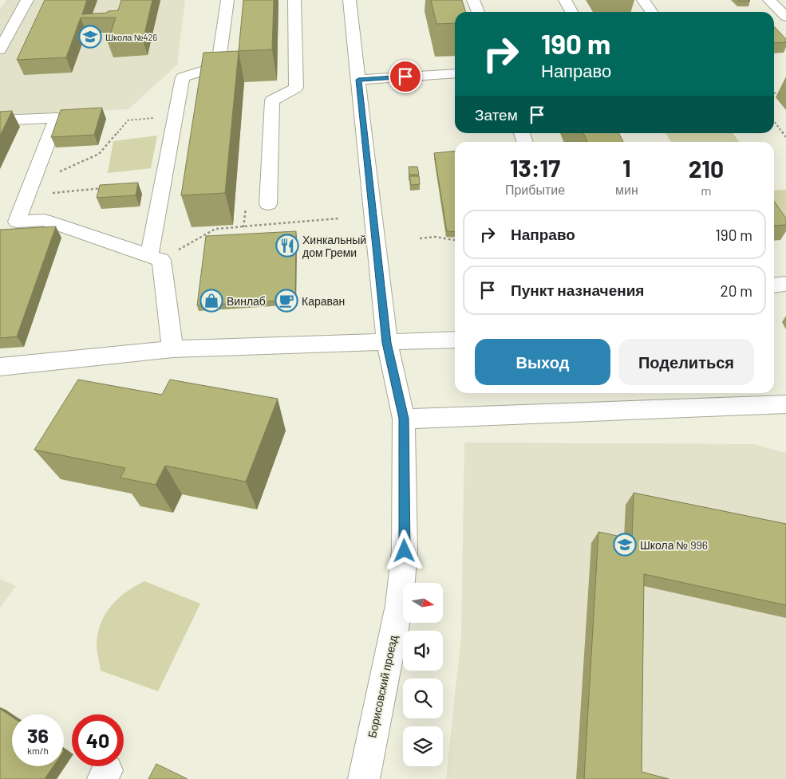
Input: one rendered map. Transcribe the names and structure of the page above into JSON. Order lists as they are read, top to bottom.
{
  "streets": {
    "street": ["Борисовский проезд"]
  },
  "places": {
    "school or university": ["Школа №426", "Школа № 996"],
    "restaurant": ["Хинкальный дом Греми"],
    "shop": ["Винлаб"],
    "cafe": ["Караван"]
  },
  "north": "right",
  "page": {
    "turn": ["190 m", "Направо"],
    "then": "Затем",
    "eta": [
      "13:17",
      "Прибытие",
      "1",
      "мин",
      "210",
      "m"
    ],
    "list": [
      {
        "name": "Направо",
        "value": "190 m"
      },
      {
        "name": "Пункт назначения",
        "value": "20 m"
      }
    ],
    "buttons": ["Выход", "Поделиться"],
    "speed": "36 km/h",
    "limit": "40"
  }
}
